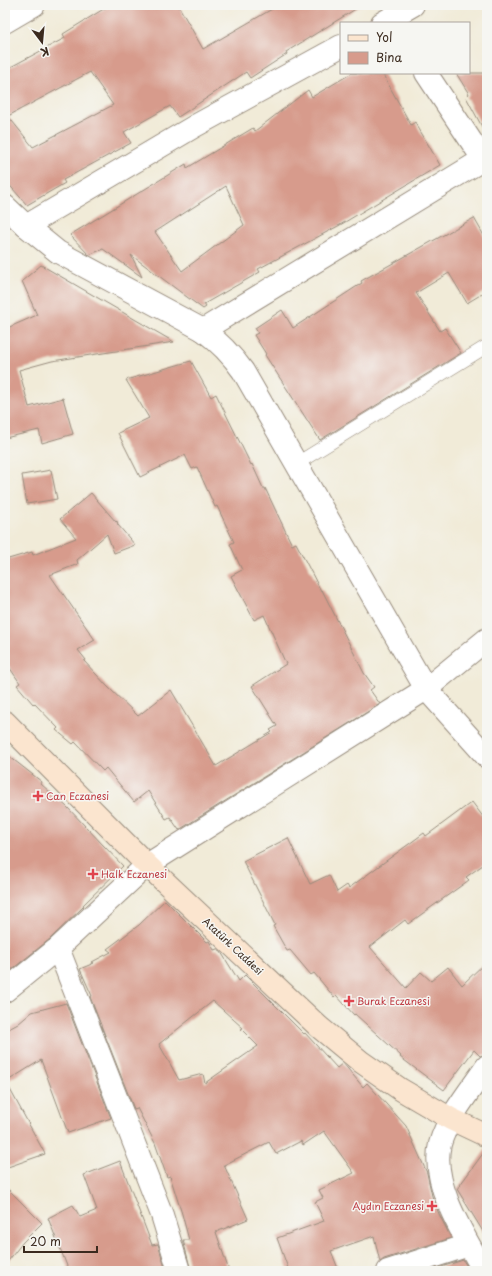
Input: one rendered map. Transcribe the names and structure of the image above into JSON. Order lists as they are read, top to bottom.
{
  "streets": {
    "main road": ["Atatürk Caddesi"]
  },
  "places": {
    "health": [
      "Can Eczanesi",
      "Halk Eczanesi",
      "Burak Eczanesi",
      "Aydın Eczanesi"
    ]
  },
  "legend": ["Yol", "Bina"],
  "scale_bar": "20 m",
  "north": "bottom"
}
